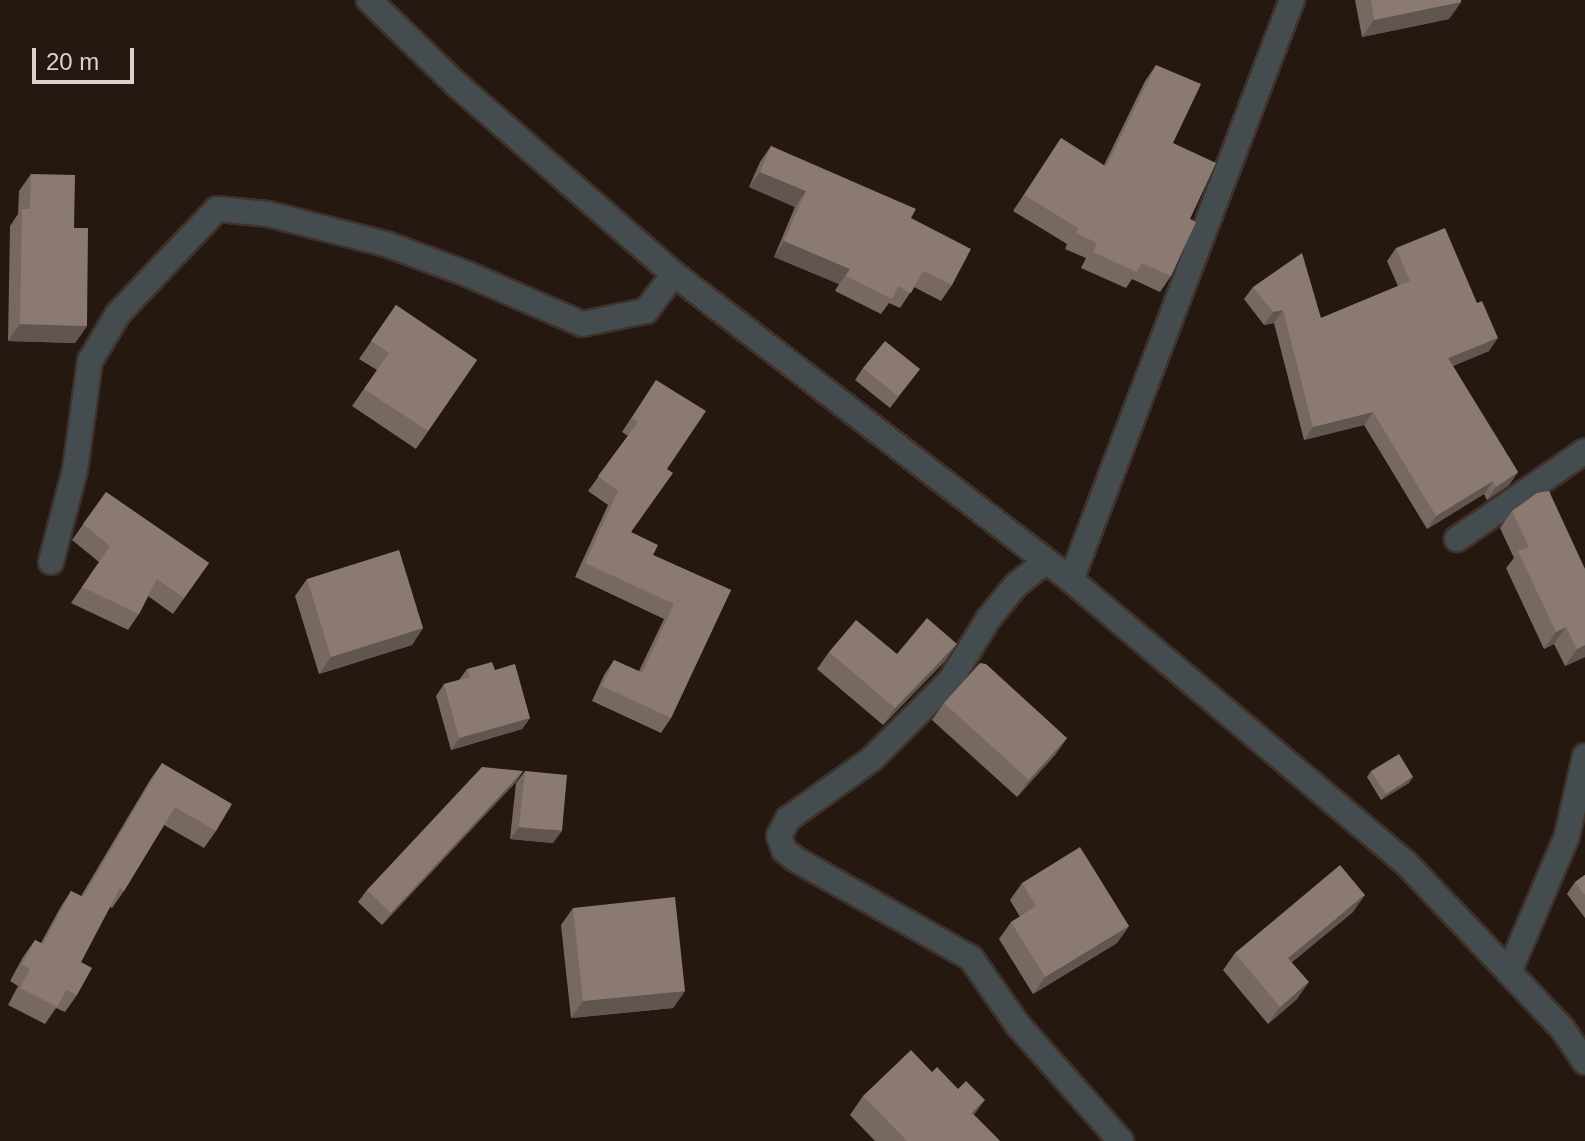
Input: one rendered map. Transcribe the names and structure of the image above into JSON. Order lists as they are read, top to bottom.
{
  "scale_bar": "20 m"
}
